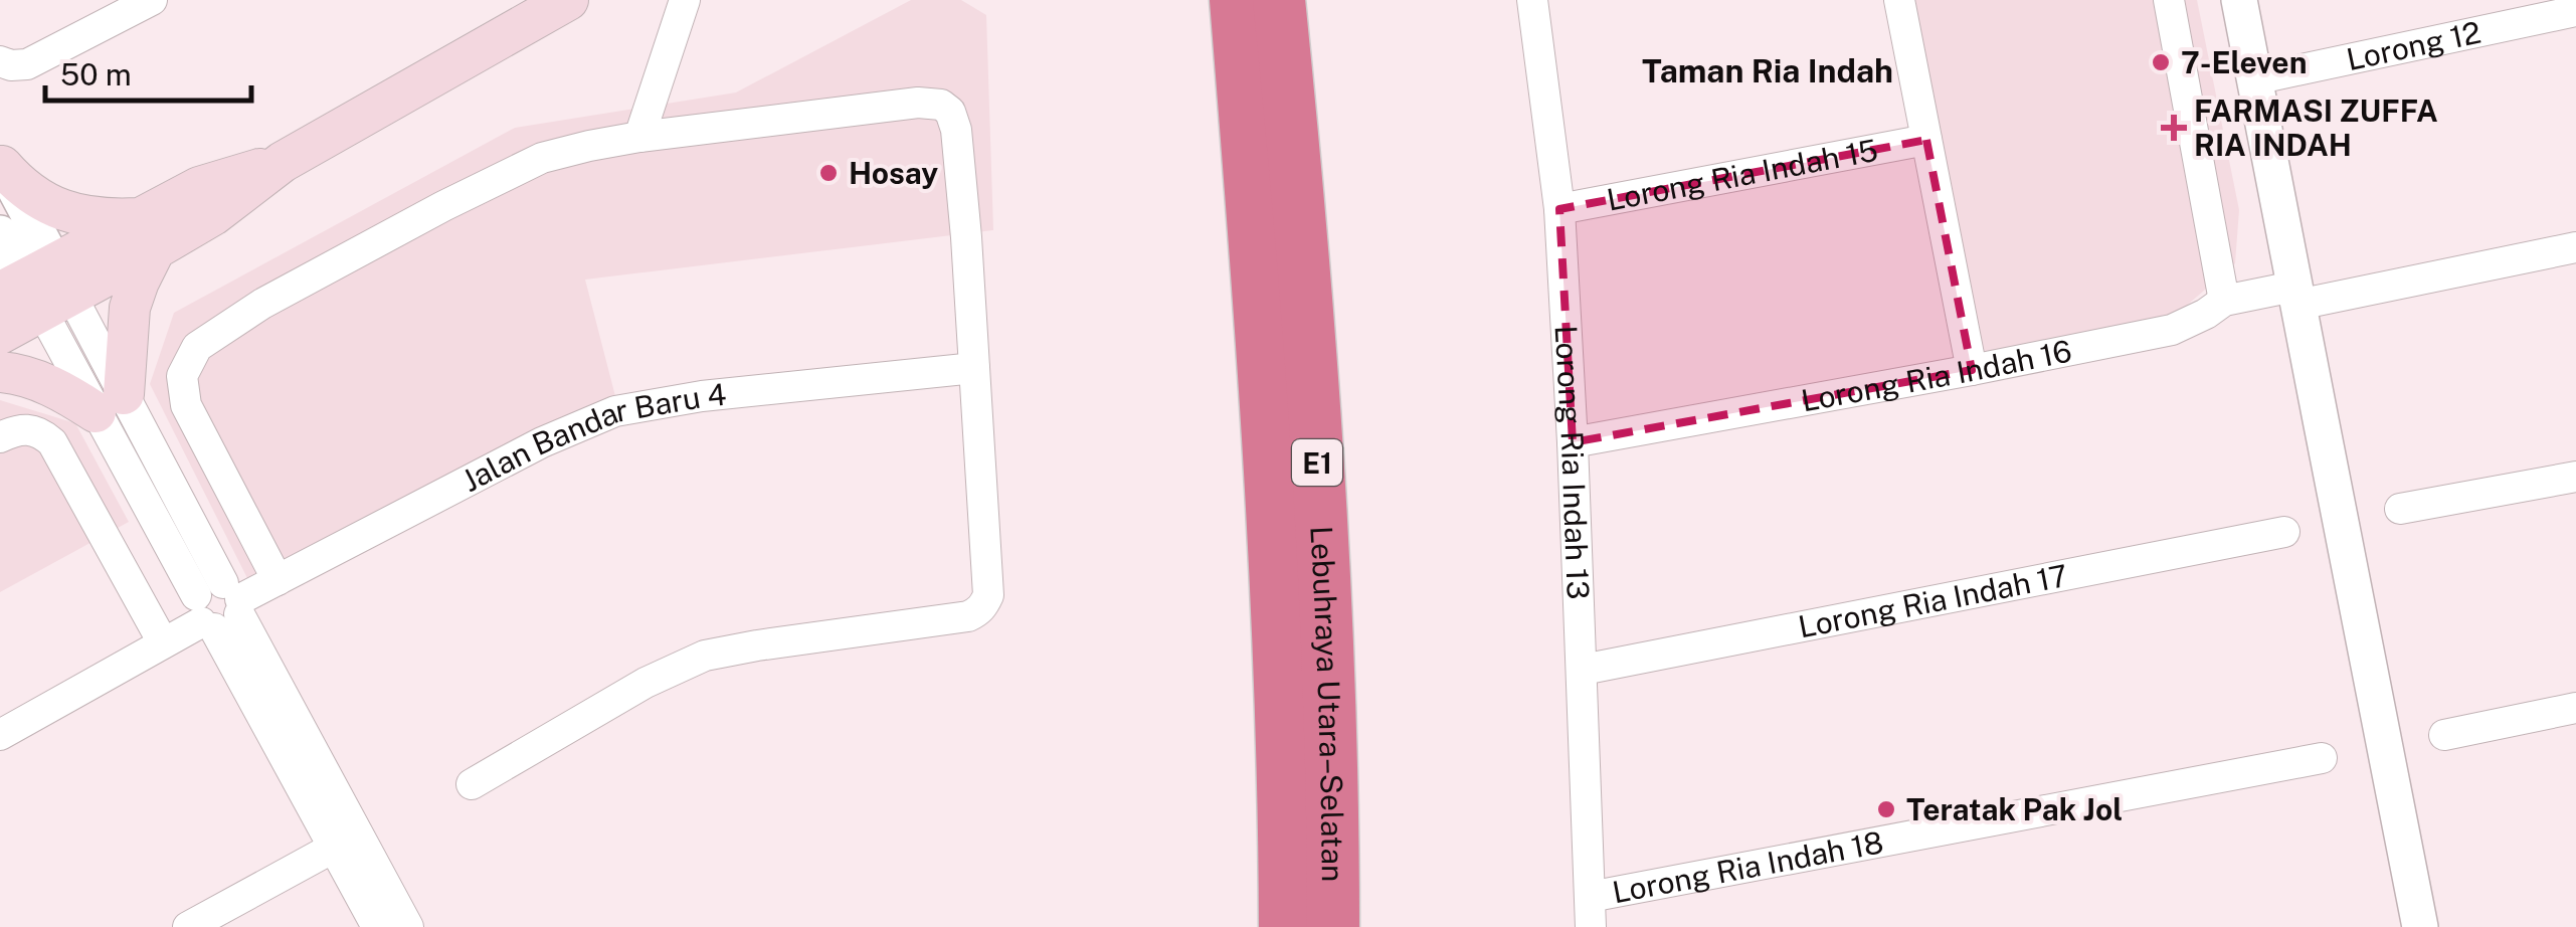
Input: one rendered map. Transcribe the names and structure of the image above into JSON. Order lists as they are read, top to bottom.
{
  "streets": {
    "highway": ["E1", "Lebuhraya Utara–Selatan"],
    "street": [
      "Lorong 12",
      "Lorong Ria Indah 15",
      "Lorong Ria Indah 16",
      "Jalan Bandar Baru 4",
      "Lorong Ria Indah 13",
      "Lorong Ria Indah 17",
      "Lorong Ria Indah 18"
    ]
  },
  "crossings": [
    ["Lorong Ria Indah 15", "Lorong Ria Indah 13"],
    ["Lorong Ria Indah 16", "Lorong Ria Indah 13"],
    ["Lorong Ria Indah 13", "Lorong Ria Indah 17"],
    ["Lorong Ria Indah 13", "Lorong Ria Indah 18"]
  ],
  "districts": ["Taman Ria Indah"],
  "places": {
    "other": ["7-Eleven", "Hosay", "Teratak Pak Jol"],
    "health": ["FARMASI ZUFFA RIA INDAH"]
  },
  "scale_bar": "50 m"
}
